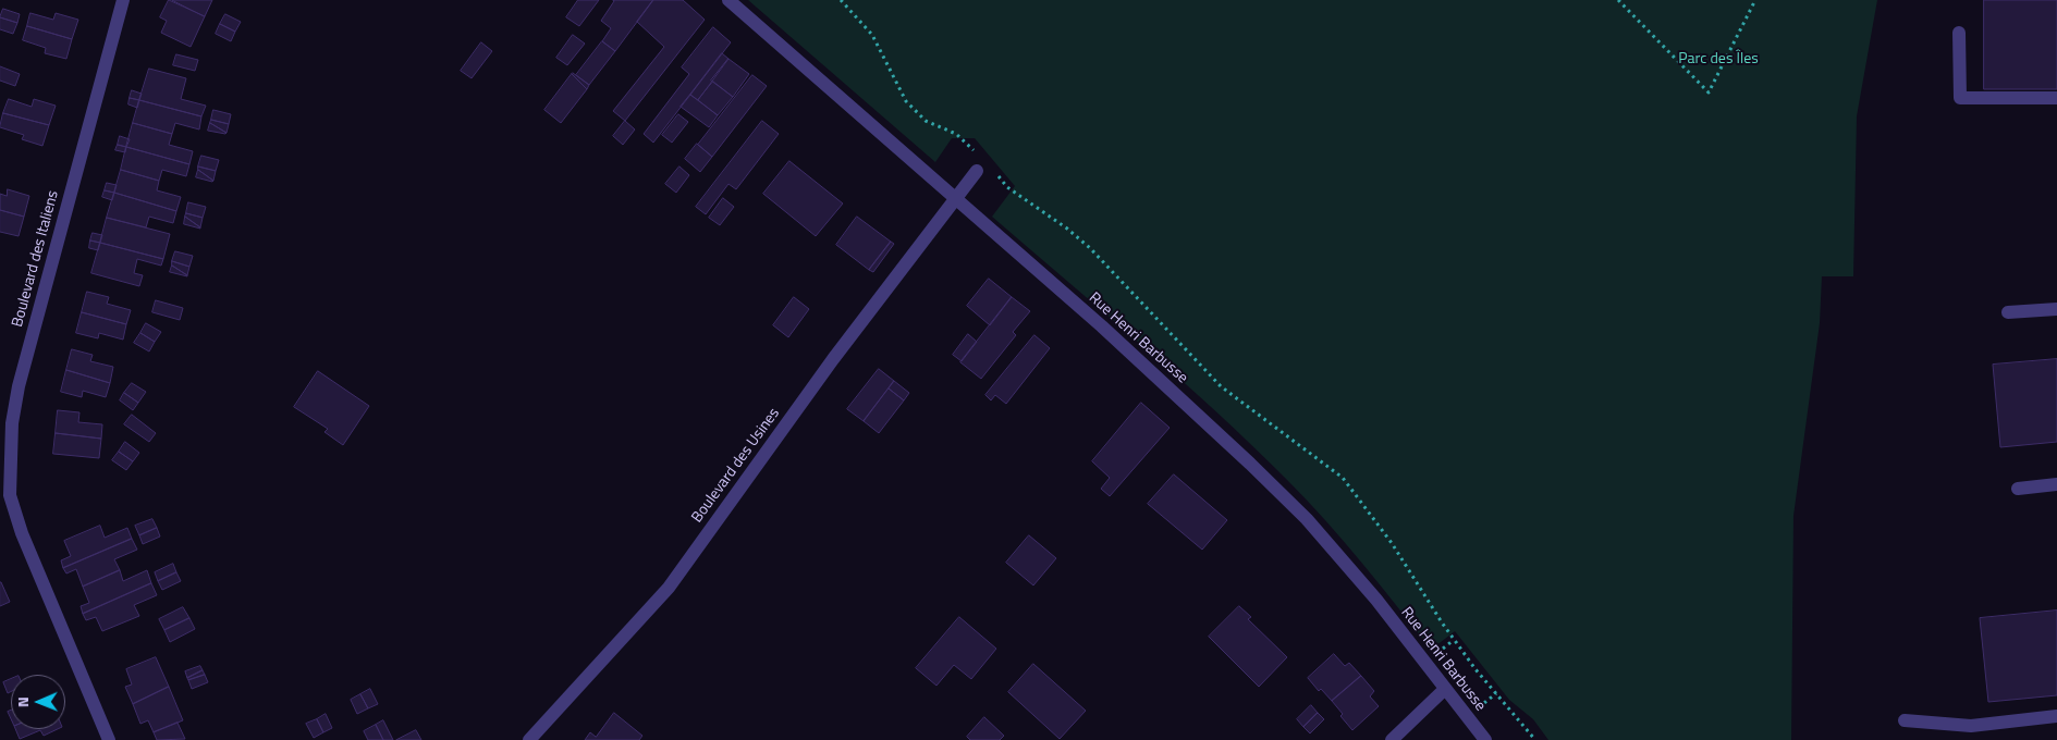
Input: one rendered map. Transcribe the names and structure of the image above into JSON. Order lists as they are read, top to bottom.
{
  "streets": {
    "street": ["Boulevard des Italiens", "Rue Henri Barbusse", "Boulevard des Usines"]
  },
  "crossings": [
    ["Rue Henri Barbusse", "Boulevard des Usines"]
  ],
  "parks": ["Parc des Îles"],
  "north": "left"
}
